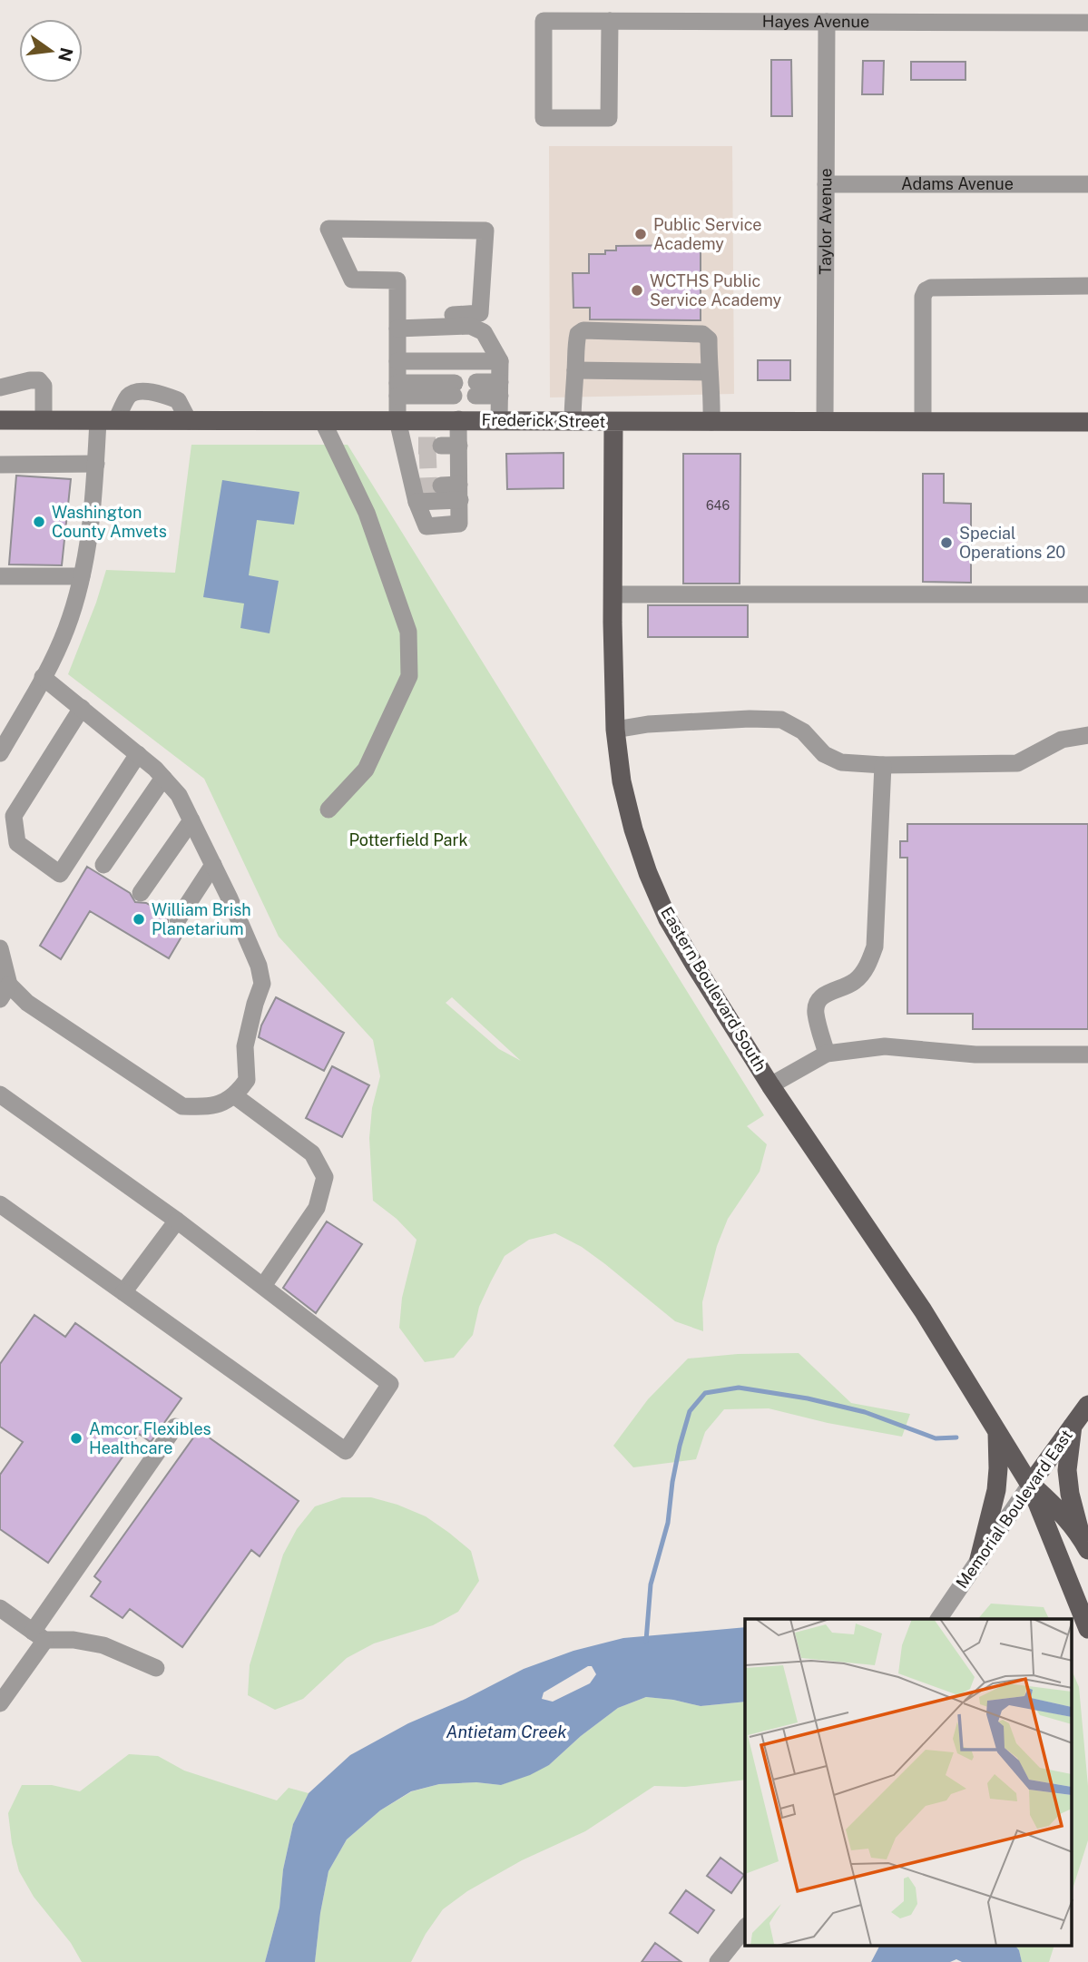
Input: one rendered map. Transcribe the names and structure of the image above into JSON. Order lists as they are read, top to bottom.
{
  "streets": {
    "main road": ["Frederick Street", "Eastern Boulevard South", "Memorial Boulevard East"],
    "street": ["Hayes Avenue", "Adams Avenue", "Taylor Avenue"]
  },
  "crossings": [
    ["Hayes Avenue", "Taylor Avenue"],
    ["Adams Avenue", "Taylor Avenue"],
    ["Taylor Avenue", "Frederick Street"],
    ["Frederick Street", "Eastern Boulevard South"],
    ["Eastern Boulevard South", "Memorial Boulevard East"]
  ],
  "water": ["Antietam Creek"],
  "parks": ["Potterfield Park"],
  "places": [
    "Public Service Academy",
    "WCTHS Public Service Academy",
    "Washington County Amvets",
    "Special Operations 20",
    "William Brish Planetarium",
    "Amcor Flexibles Healthcare"
  ],
  "house_numbers": ["646"],
  "north": "right"
}
